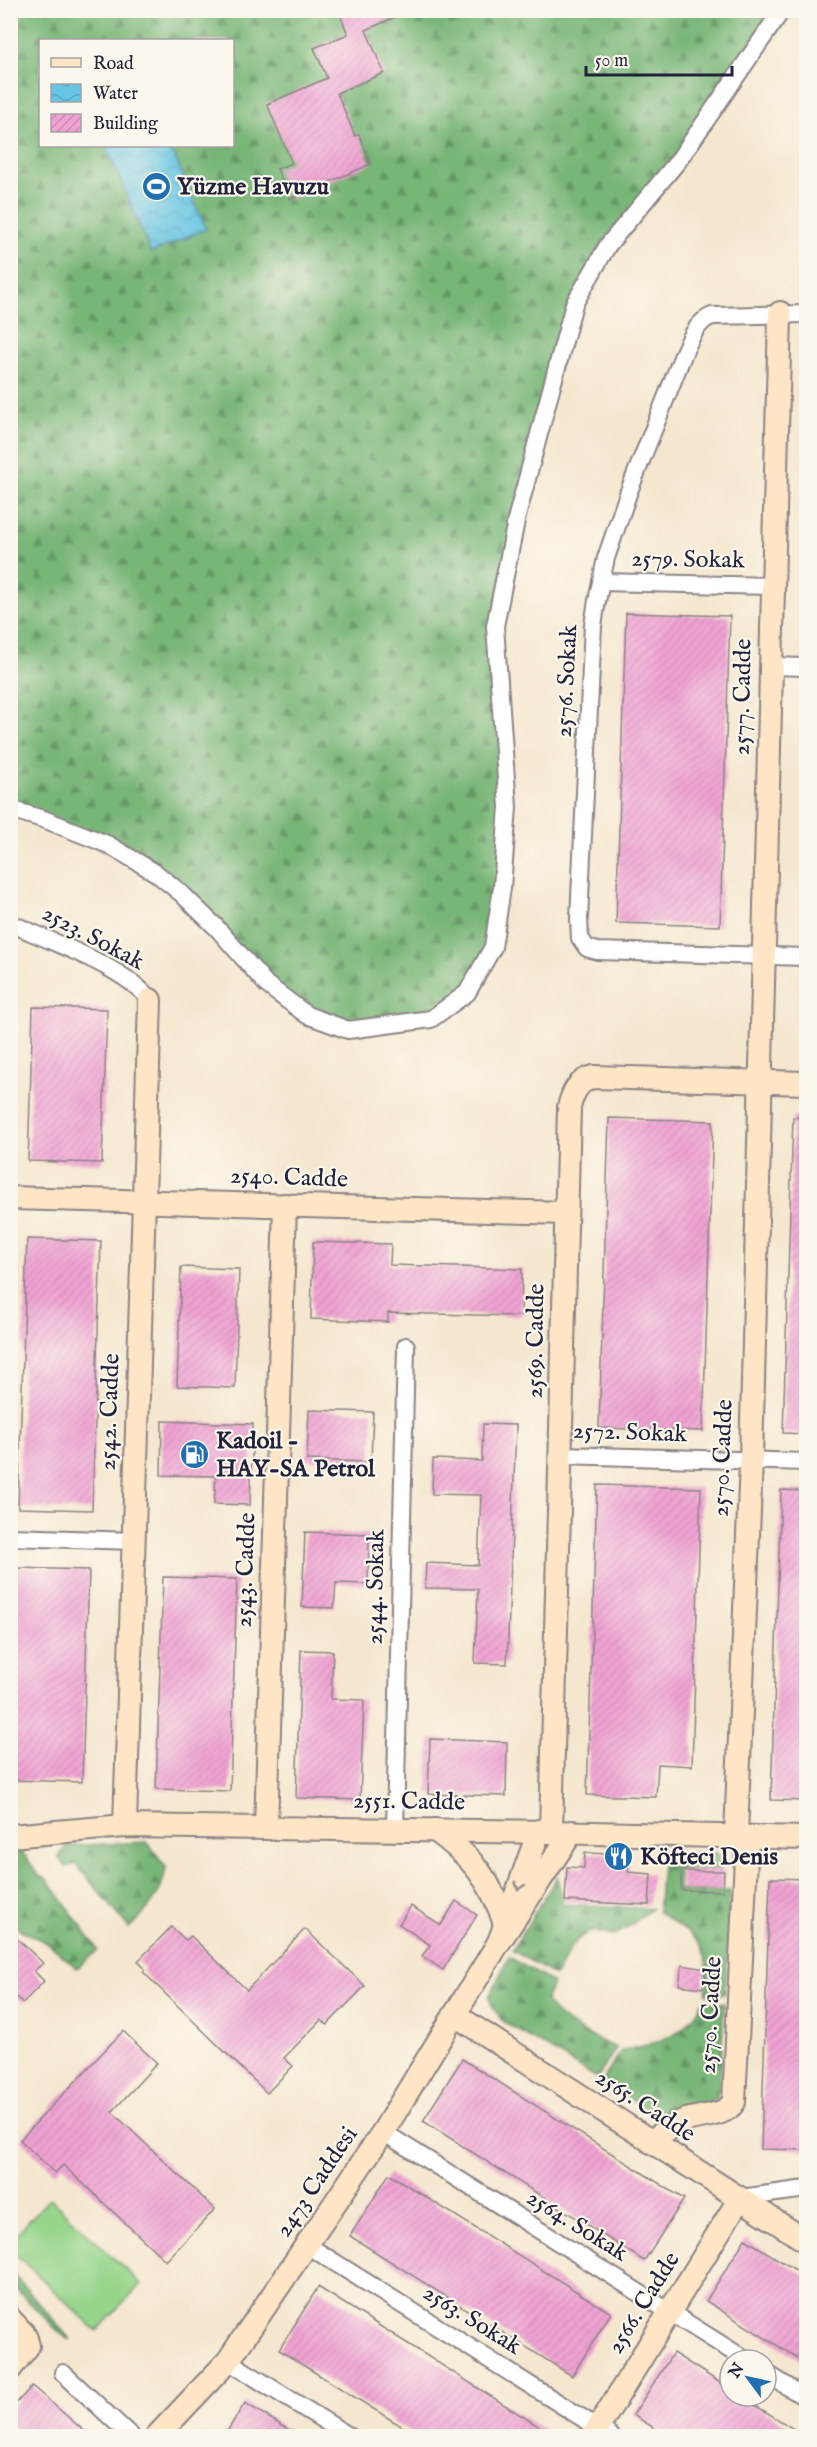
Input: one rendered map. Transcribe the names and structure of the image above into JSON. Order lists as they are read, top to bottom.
{
  "streets": {
    "street": [
      "2579. Sokak",
      "2576. Sokak",
      "2577. Cadde",
      "2523. Sokak",
      "2540. Cadde",
      "2569. Cadde",
      "2542. Cadde",
      "2572. Sokak",
      "2570. Cadde",
      "2543. Cadde",
      "2544. Sokak",
      "2551. Cadde",
      "2565. Cadde",
      "2473 Caddesi",
      "2564. Sokak",
      "2566. Cadde",
      "2563. Sokak"
    ]
  },
  "crossings": [
    ["2579. Sokak", "2576. Sokak"],
    ["2579. Sokak", "2577. Cadde"],
    ["2576. Sokak", "2577. Cadde"],
    ["2577. Cadde", "2569. Cadde"],
    ["2577. Cadde", "2570. Cadde"],
    ["2523. Sokak", "2542. Cadde"],
    ["2540. Cadde", "2569. Cadde"],
    ["2540. Cadde", "2542. Cadde"],
    ["2540. Cadde", "2543. Cadde"],
    ["2569. Cadde", "2572. Sokak"],
    ["2569. Cadde", "2570. Cadde"],
    ["2569. Cadde", "2551. Cadde"],
    ["2542. Cadde", "2551. Cadde"],
    ["2572. Sokak", "2570. Cadde"],
    ["2570. Cadde", "2551. Cadde"],
    ["2570. Cadde", "2565. Cadde"],
    ["2543. Cadde", "2551. Cadde"],
    ["2544. Sokak", "2551. Cadde"],
    ["2565. Cadde", "2473 Caddesi"],
    ["2565. Cadde", "2566. Cadde"],
    ["2473 Caddesi", "2564. Sokak"],
    ["2473 Caddesi", "2563. Sokak"],
    ["2564. Sokak", "2566. Cadde"],
    ["2566. Cadde", "2563. Sokak"]
  ],
  "places": {
    "sports": ["Yüzme Havuzu"],
    "fuel station": ["Kadoil - HAY-SA Petrol"],
    "restaurant": ["Köfteci Denis"]
  },
  "legend": ["Road", "Water", "Building"],
  "scale_bar": "50 m",
  "north": "top left"
}
